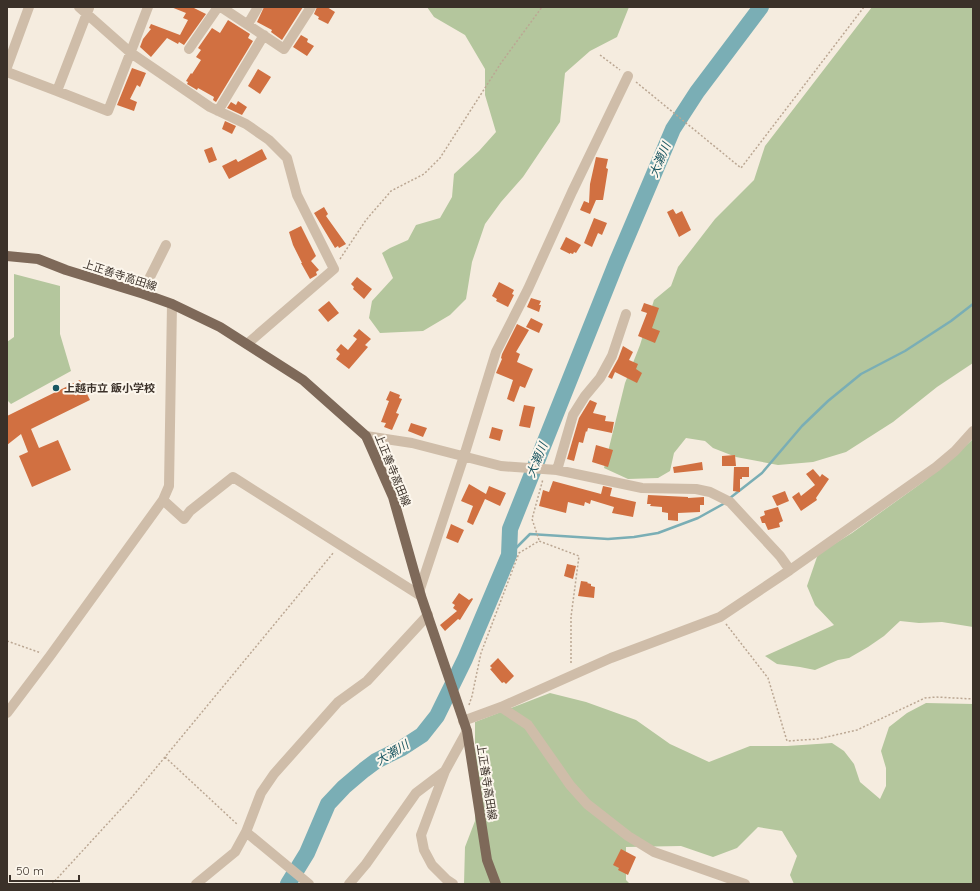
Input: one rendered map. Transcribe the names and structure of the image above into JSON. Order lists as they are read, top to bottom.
{
  "streets": {
    "main road": ["上正善寺高田線"]
  },
  "water": ["大瀬川"],
  "places": ["上越市立 飯小学校"],
  "scale_bar": "50 m"
}
